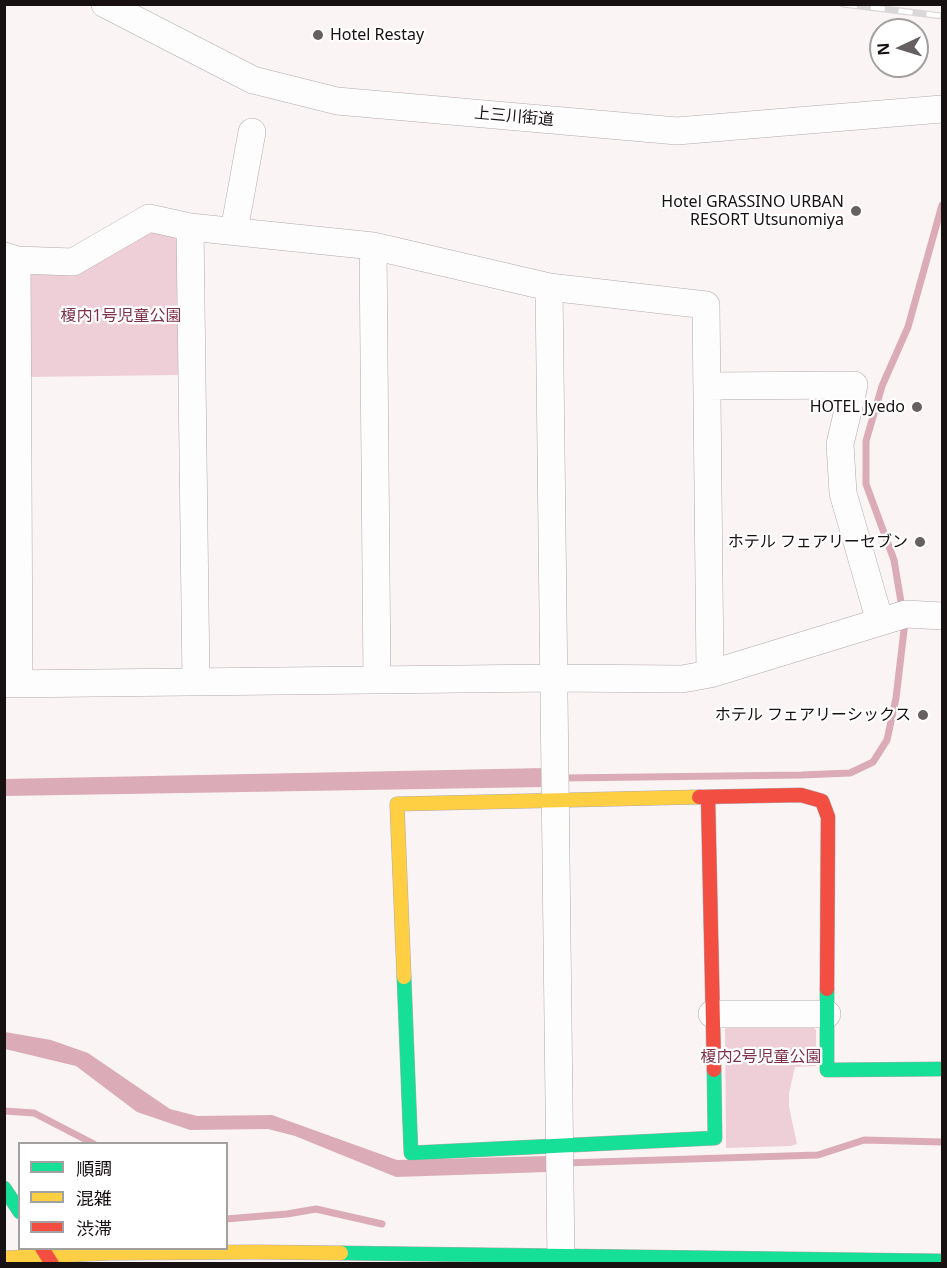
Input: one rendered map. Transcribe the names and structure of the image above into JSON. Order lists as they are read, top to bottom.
{
  "streets": {
    "street": ["上三川街道"]
  },
  "parks": ["榎内1号児童公園", "榎内2号児童公園"],
  "places": [
    "Hotel Restay",
    "Hotel GRASSINO URBAN RESORT Utsunomiya",
    "HOTEL Jyedo",
    "ホテル フェアリーセブン",
    "ホテル フェアリーシックス"
  ],
  "legend": ["順調", "混雑", "渋滞"],
  "north": "left"
}
